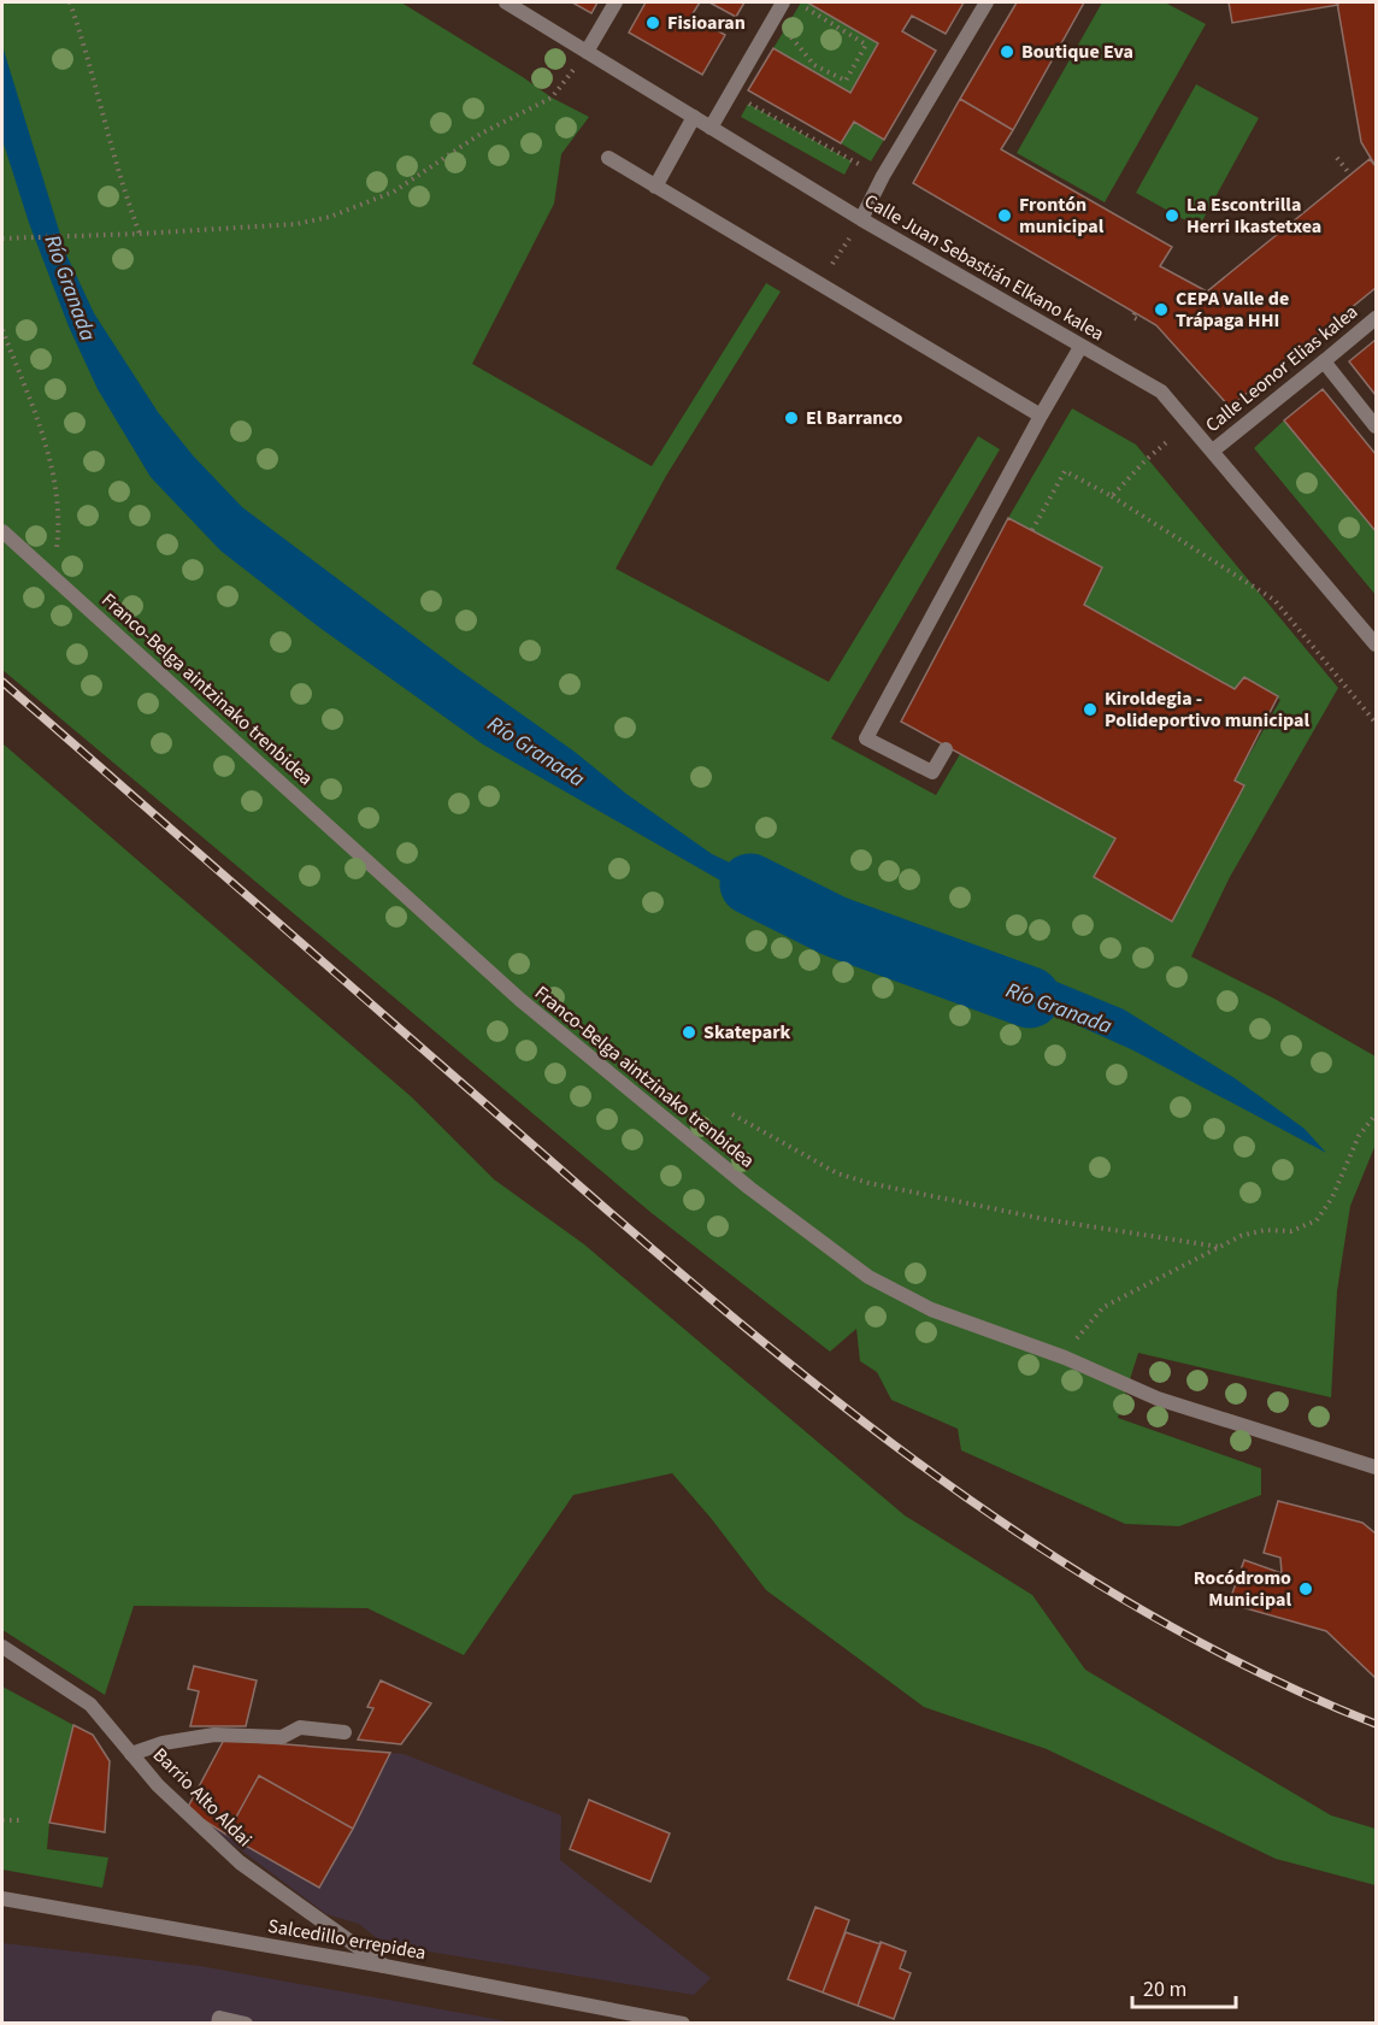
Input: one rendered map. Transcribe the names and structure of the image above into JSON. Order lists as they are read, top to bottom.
{
  "streets": {
    "street": [
      "Calle Juan Sebastián Elkano kalea",
      "Calle Leonor Elias kalea",
      "Franco-Belga aintzinako trenbidea",
      "Barrio Alto Aldai",
      "Salcedillo errepidea"
    ]
  },
  "crossings": [
    ["Calle Juan Sebastián Elkano kalea", "Calle Leonor Elias kalea"],
    ["Barrio Alto Aldai", "Salcedillo errepidea"]
  ],
  "water": ["Río Granada"],
  "places": [
    "Fisioaran",
    "Boutique Eva",
    "Frontón municipal",
    "La Escontrilla Herri Ikastetxea",
    "CEPA Valle de Trápaga HHI",
    "El Barranco",
    "Kiroldegia - Polideportivo municipal",
    "Skatepark",
    "Rocódromo Municipal"
  ],
  "scale_bar": "20 m"
}
